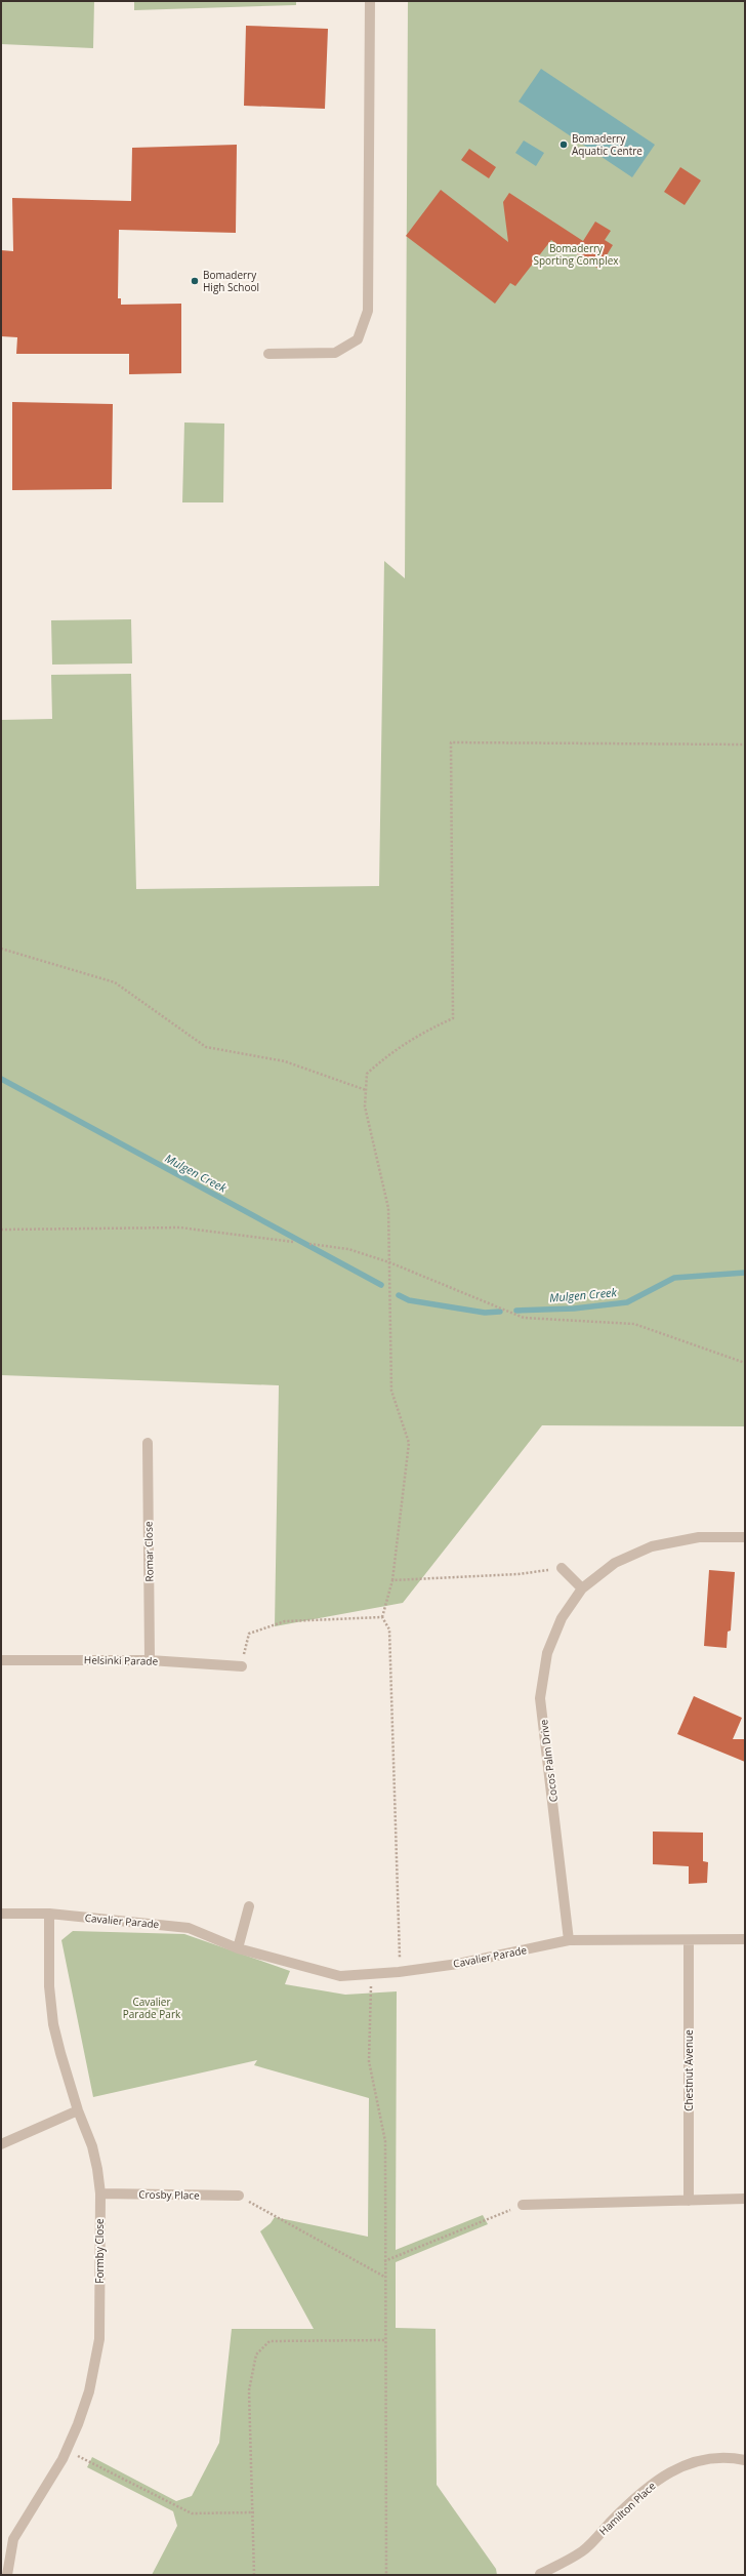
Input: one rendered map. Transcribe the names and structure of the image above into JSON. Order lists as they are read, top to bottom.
{
  "streets": {
    "street": [
      "Romar Close",
      "Helsinki Parade",
      "Cocos Palm Drive",
      "Cavalier Parade",
      "Chestnut Avenue",
      "Crosby Place",
      "Formby Close",
      "Hamilton Place"
    ]
  },
  "crossings": [
    ["Romar Close", "Helsinki Parade"],
    ["Cocos Palm Drive", "Cavalier Parade"],
    ["Cavalier Parade", "Chestnut Avenue"],
    ["Cavalier Parade", "Formby Close"],
    ["Crosby Place", "Formby Close"]
  ],
  "water": ["Mulgen Creek"],
  "parks": ["Bomaderry Sporting Complex", "Cavalier Parade Park"],
  "places": ["Bomaderry Aquatic Centre", "Bomaderry High School"]
}
